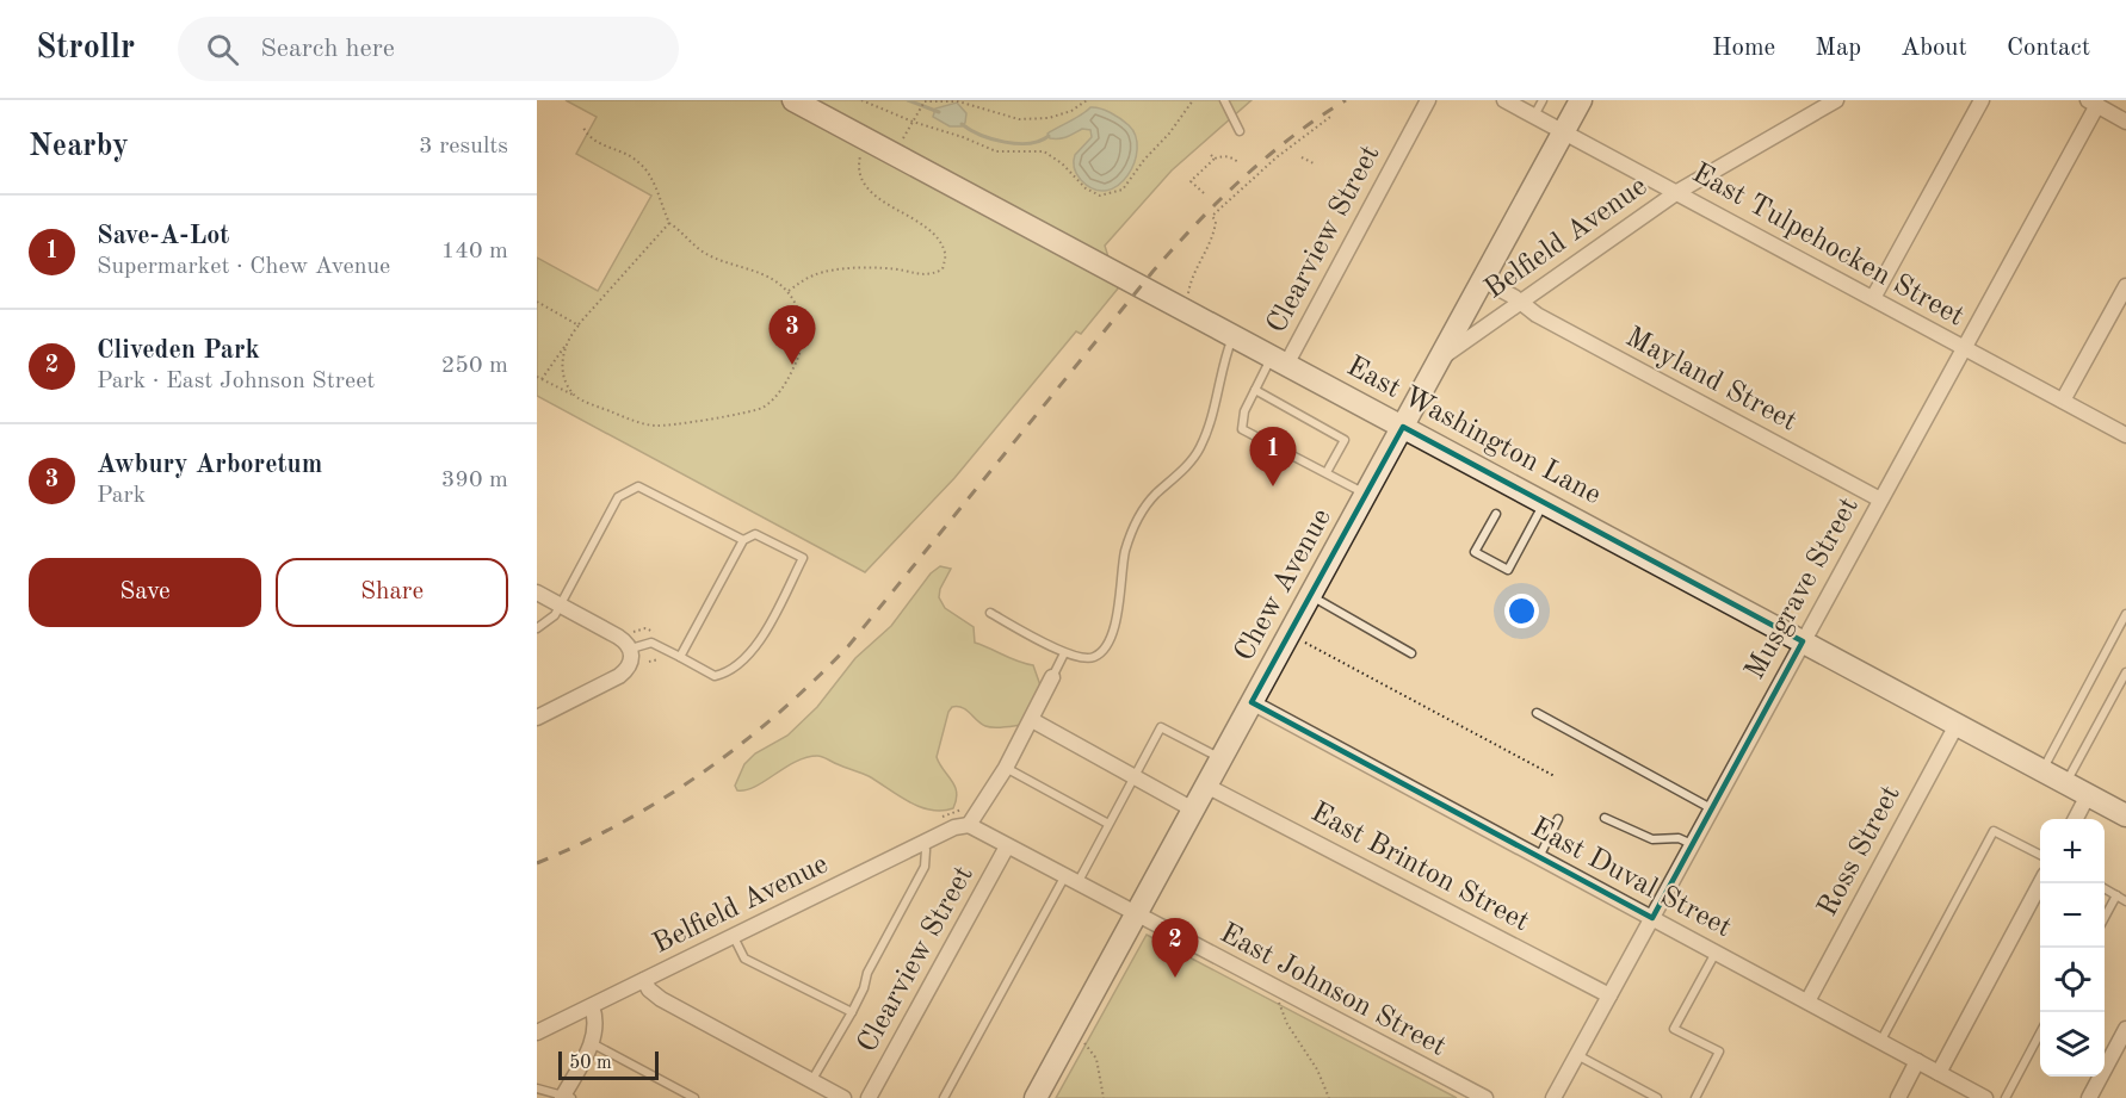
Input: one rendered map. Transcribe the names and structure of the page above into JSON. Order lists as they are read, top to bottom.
{
  "streets": {
    "main road": ["East Washington Lane", "Chew Avenue"],
    "street": [
      "Belfield Avenue",
      "Clearview Street",
      "East Tulpehocken Street",
      "Mayland Street",
      "Musgrave Street",
      "Ross Street",
      "East Brinton Street",
      "East Duval Street",
      "East Johnson Street"
    ]
  },
  "crossings": [
    ["Belfield Avenue", "Clearview Street"],
    ["Belfield Avenue", "East Tulpehocken Street"],
    ["Belfield Avenue", "Mayland Street"],
    ["Belfield Avenue", "Chew Avenue"],
    ["Belfield Avenue", "East Johnson Street"],
    ["Clearview Street", "East Washington Lane"],
    ["Clearview Street", "East Johnson Street"],
    ["East Tulpehocken Street", "Chew Avenue"],
    ["East Tulpehocken Street", "Musgrave Street"],
    ["Mayland Street", "Chew Avenue"],
    ["Mayland Street", "Musgrave Street"],
    ["East Washington Lane", "Chew Avenue"],
    ["East Washington Lane", "Musgrave Street"],
    ["East Washington Lane", "Ross Street"],
    ["Chew Avenue", "East Brinton Street"],
    ["Chew Avenue", "East Duval Street"],
    ["Chew Avenue", "East Johnson Street"],
    ["Musgrave Street", "East Brinton Street"],
    ["Musgrave Street", "East Duval Street"],
    ["Ross Street", "East Duval Street"]
  ],
  "scale_bar": "50 m",
  "page": {
    "header": "Strollr",
    "search": "Search here",
    "nav": [
      "Home",
      "Map",
      "About",
      "Contact"
    ],
    "heading": ["Nearby", "3 results"],
    "list": [
      {
        "mark": "1",
        "name": "Save-A-Lot",
        "note": "Supermarket · Chew Avenue",
        "value": "140 m"
      },
      {
        "mark": "2",
        "name": "Cliveden Park",
        "note": "Park · East Johnson Street",
        "value": "250 m"
      },
      {
        "mark": "3",
        "name": "Awbury Arboretum",
        "note": "Park",
        "value": "390 m"
      }
    ],
    "pins": ["3", "1", "2"],
    "buttons": ["Save", "Share"],
    "map_buttons": ["+", "−"],
    "scale": "50 m"
  }
}
